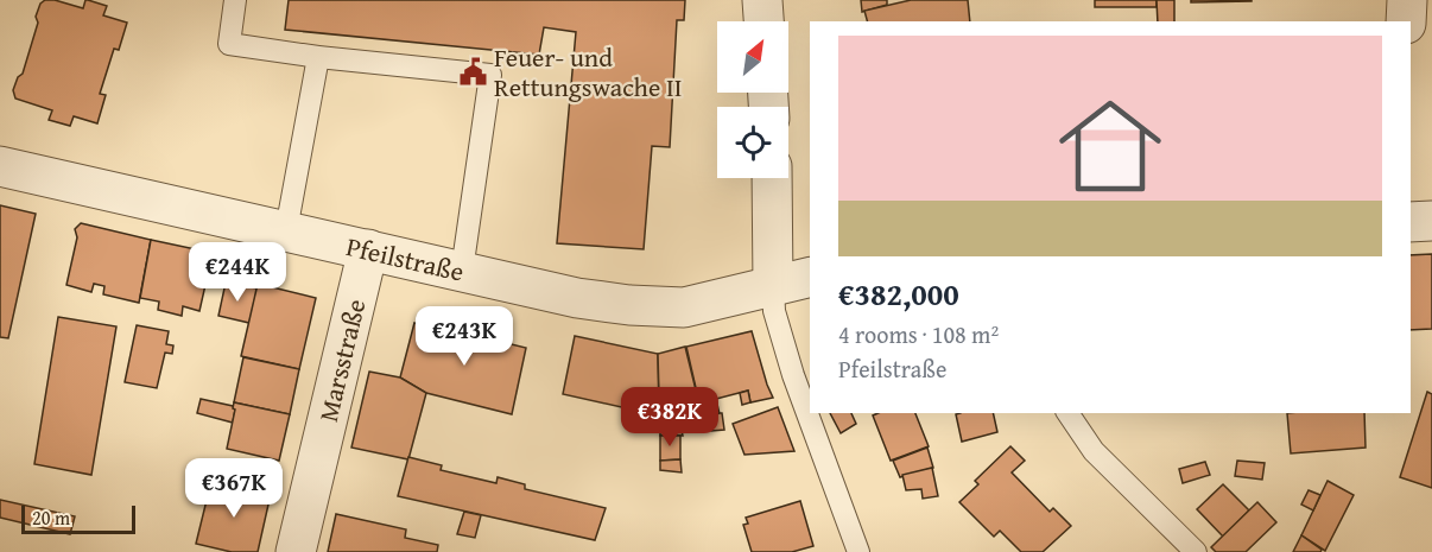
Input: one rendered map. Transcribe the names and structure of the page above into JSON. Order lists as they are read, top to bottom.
{
  "streets": {
    "street": ["Pfeilstraße", "Marsstraße"]
  },
  "crossings": [
    ["Pfeilstraße", "Marsstraße"]
  ],
  "places": {
    "public building": ["Feuer- und Rettungswache II"]
  },
  "scale_bar": "20 m",
  "north": "top right",
  "page": {
    "list": [
      {
        "name": "€382,000",
        "note": "4 rooms · 108 m² · Pfeilstraße"
      }
    ],
    "price": [
      "€244K",
      "€243K",
      "€382K",
      "€367K"
    ],
    "scale": "20 m"
  }
}
